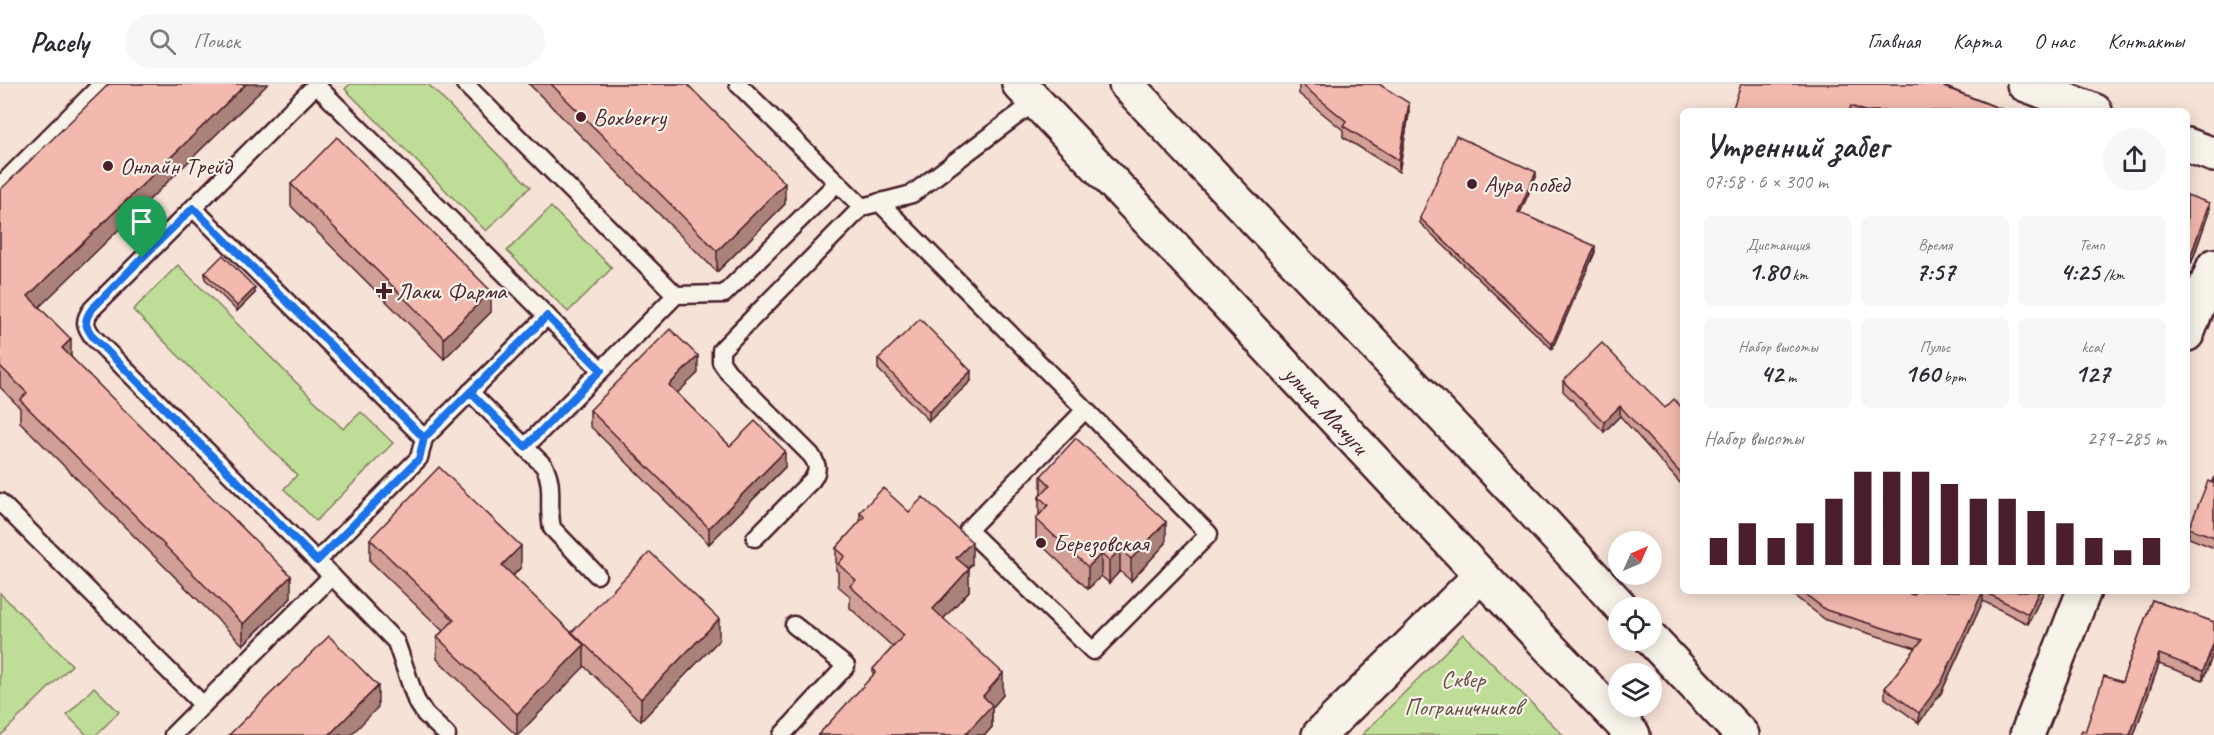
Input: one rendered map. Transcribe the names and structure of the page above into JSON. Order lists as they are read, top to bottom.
{
  "streets": {
    "main road": ["улица Мачуги"]
  },
  "parks": ["Сквер Пограничников"],
  "places": {
    "other": [
      "Boxberry",
      "Онлайн Трейд",
      "Аура побед",
      "Березовская"
    ],
    "health": ["Лаки Фарма"]
  },
  "north": "top right",
  "page": {
    "header": "Pacely",
    "search": "Поиск",
    "nav": [
      "Главная",
      "Карта",
      "О нас",
      "Контакты"
    ],
    "heading": ["Утренний забег", "07:58 · 6 × 300 m"],
    "stats": [
      ["Дистанция", "1.80 km"],
      ["Время", "7:57"],
      ["Темп", "4:25 /km"],
      ["Набор высоты", "42 m"],
      ["Пульс", "160 bpm"],
      ["kcal", "127"]
    ],
    "chart": ["Набор высоты", "279–285 m"]
  }
}
